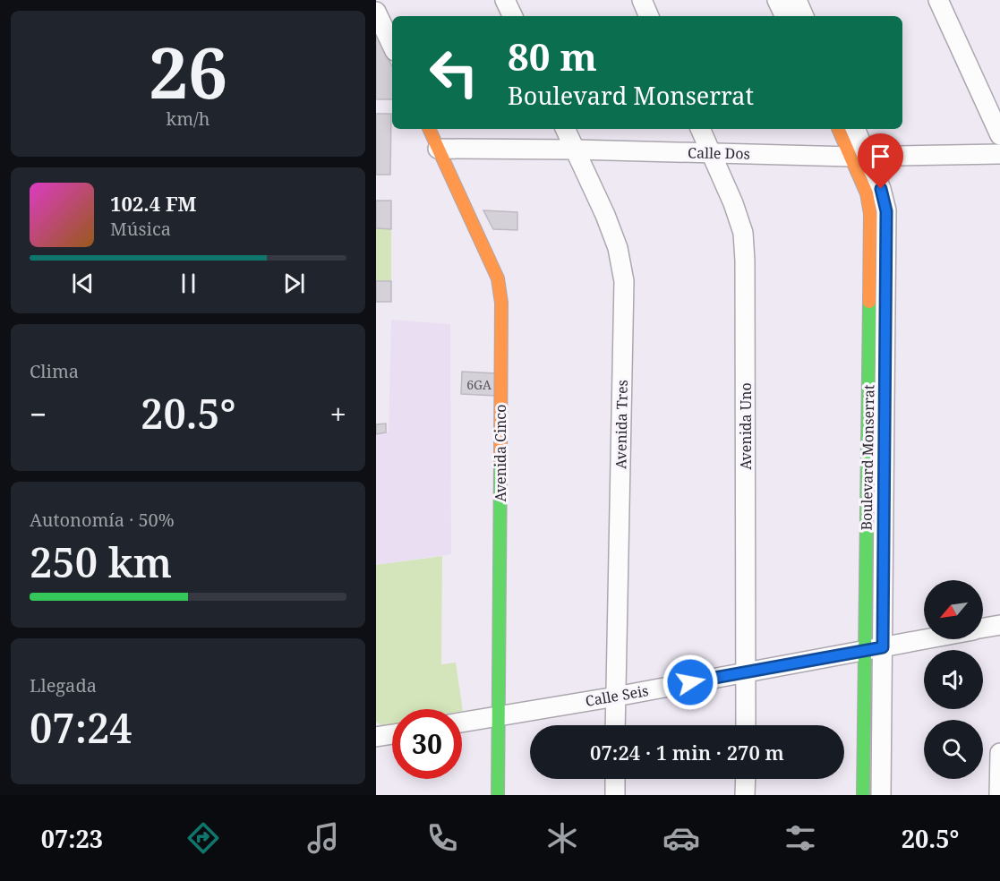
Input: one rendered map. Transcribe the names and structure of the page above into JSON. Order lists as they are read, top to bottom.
{
  "streets": {
    "street": [
      "Calle Dos",
      "Avenida Tres",
      "Avenida Uno",
      "Avenida Cinco",
      "Boulevard Monserrat",
      "Calle Seis"
    ]
  },
  "crossings": [
    ["Calle Dos", "Avenida Tres"],
    ["Calle Dos", "Avenida Uno"],
    ["Calle Dos", "Avenida Cinco"],
    ["Calle Dos", "Boulevard Monserrat"],
    ["Avenida Tres", "Calle Seis"],
    ["Avenida Uno", "Calle Seis"],
    ["Avenida Cinco", "Calle Seis"],
    ["Boulevard Monserrat", "Calle Seis"]
  ],
  "house_numbers": ["6GA"],
  "north": "bottom left",
  "page": {
    "tile": [
      ["26", "km/h"],
      "Clima",
      ["Autonomía · 50%", "250 km"],
      ["Llegada", "07:24"]
    ],
    "turn": ["80 m", "Boulevard Monserrat"],
    "song": ["102.4 FM", "Música"],
    "heat": ["−", "20.5°", "+"],
    "limit": "30",
    "trip": "07:24 · 1 min · 270 m",
    "tabs": ["07:23", "20.5°"]
  }
}
